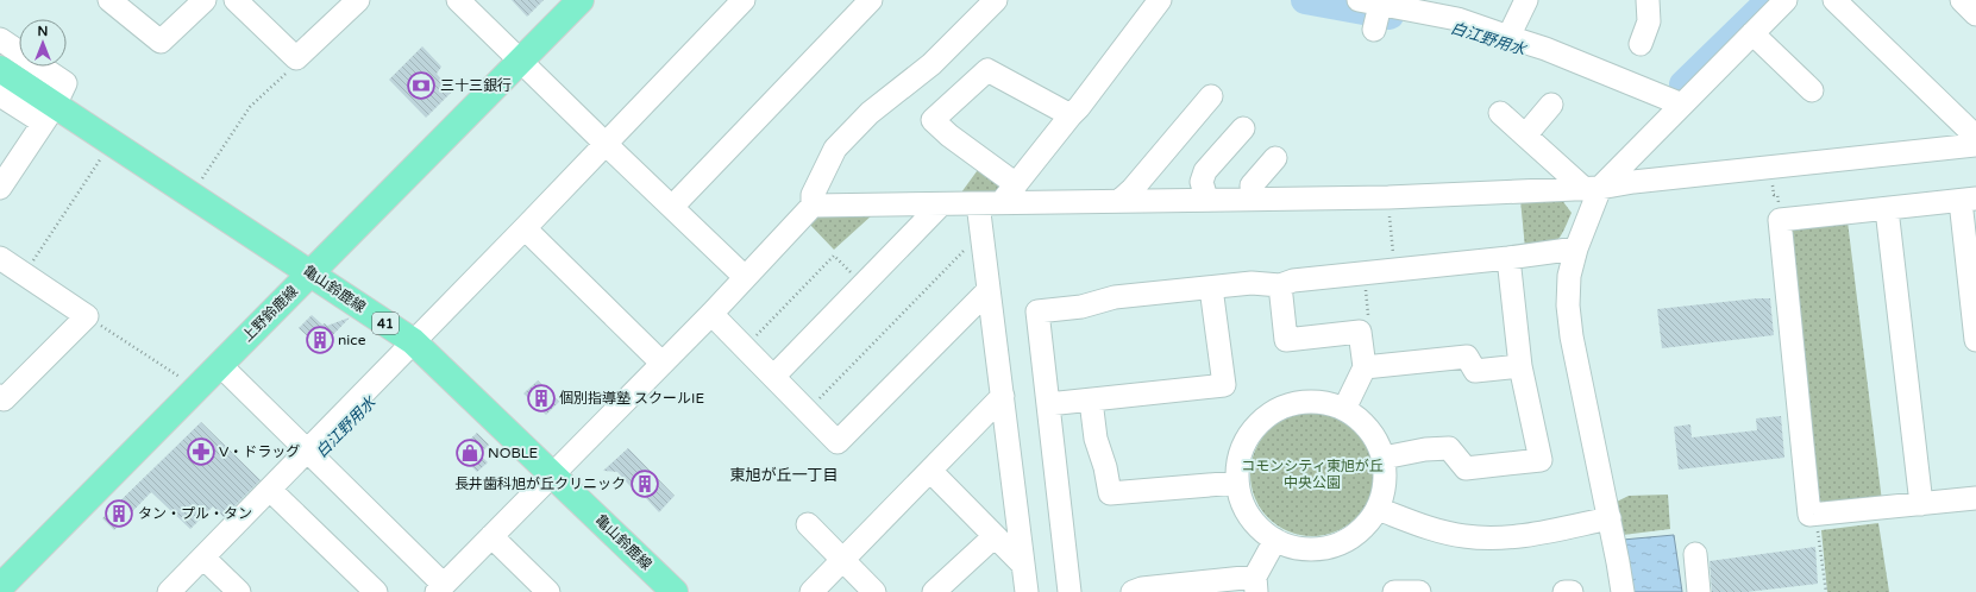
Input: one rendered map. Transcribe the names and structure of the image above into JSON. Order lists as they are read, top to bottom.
{
  "streets": {
    "main road": ["亀山鈴鹿線", "上野鈴鹿線", "41"]
  },
  "crossings": [
    ["亀山鈴鹿線", "上野鈴鹿線"]
  ],
  "districts": ["東旭が丘一丁目"],
  "water": ["白江野用水"],
  "parks": ["コモンシティ東旭が丘 中央公園"],
  "places": {
    "bank": ["三十三銀行"],
    "building": [
      "nice",
      "個別指導塾 スクールIE",
      "長井歯科旭が丘クリニック",
      "タン・プル・タン"
    ],
    "pharmacy": ["V・ドラッグ"],
    "shop": ["NOBLE"]
  },
  "north": "top"
}
